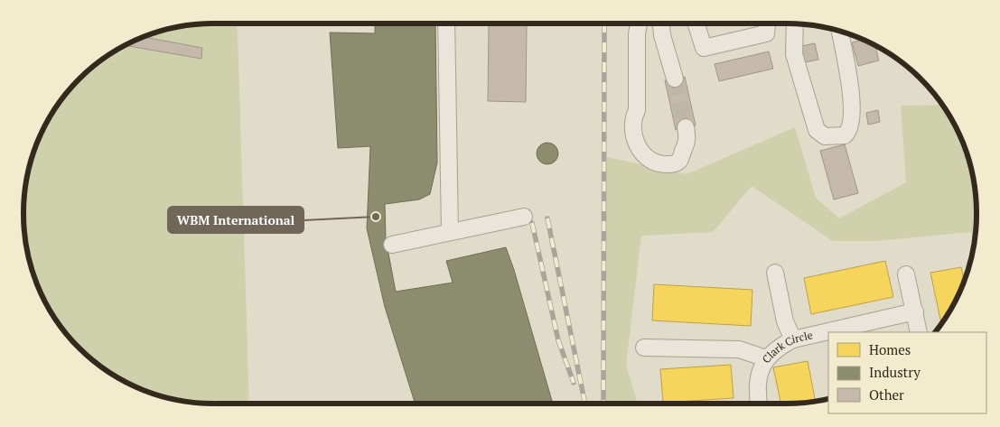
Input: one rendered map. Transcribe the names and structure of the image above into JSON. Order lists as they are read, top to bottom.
{
  "streets": {
    "street": ["Clark Circle"]
  },
  "places": ["WBM International"],
  "legend": ["Homes", "Industry", "Other"]
}
